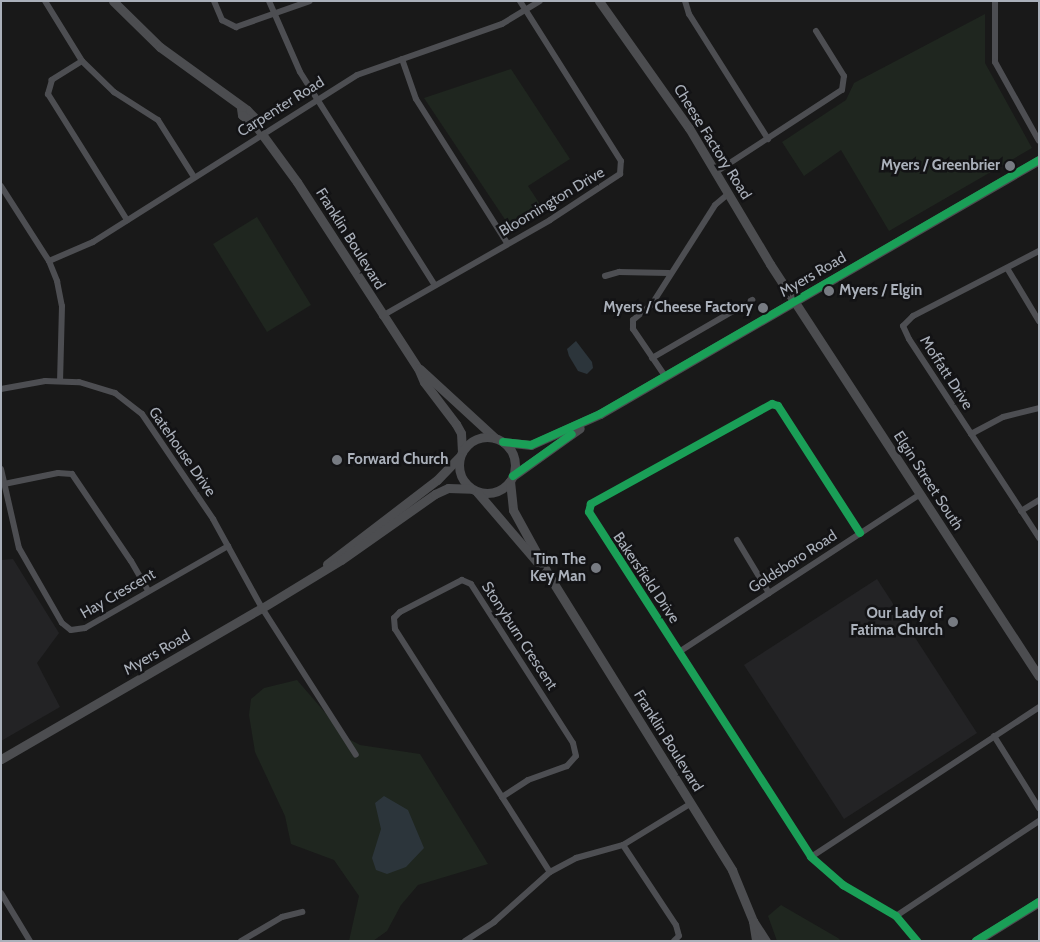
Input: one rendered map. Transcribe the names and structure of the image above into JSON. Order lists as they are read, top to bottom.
{
  "streets": {
    "main road": [
      "Cheese Factory Road",
      "Franklin Boulevard",
      "Myers Road",
      "Elgin Street South"
    ],
    "street": [
      "Carpenter Road",
      "Bloomington Drive",
      "Moffatt Drive",
      "Gatehouse Drive",
      "Goldsboro Road",
      "Bakersfield Drive",
      "Hay Crescent",
      "Stonyburn Crescent"
    ]
  },
  "crossings": [
    ["Carpenter Road", "Bloomington Drive"],
    ["Carpenter Road", "Franklin Boulevard"],
    ["Cheese Factory Road", "Myers Road"],
    ["Cheese Factory Road", "Elgin Street South"],
    ["Bloomington Drive", "Franklin Boulevard"],
    ["Franklin Boulevard", "Myers Road"],
    ["Myers Road", "Gatehouse Drive"],
    ["Myers Road", "Elgin Street South"],
    ["Gatehouse Drive", "Hay Crescent"],
    ["Elgin Street South", "Goldsboro Road"],
    ["Goldsboro Road", "Bakersfield Drive"]
  ],
  "places": [
    "Myers / Greenbrier",
    "Myers / Elgin",
    "Myers / Cheese Factory",
    "Forward Church",
    "Tim The Key Man",
    "Our Lady of Fatima Church"
  ]
}
